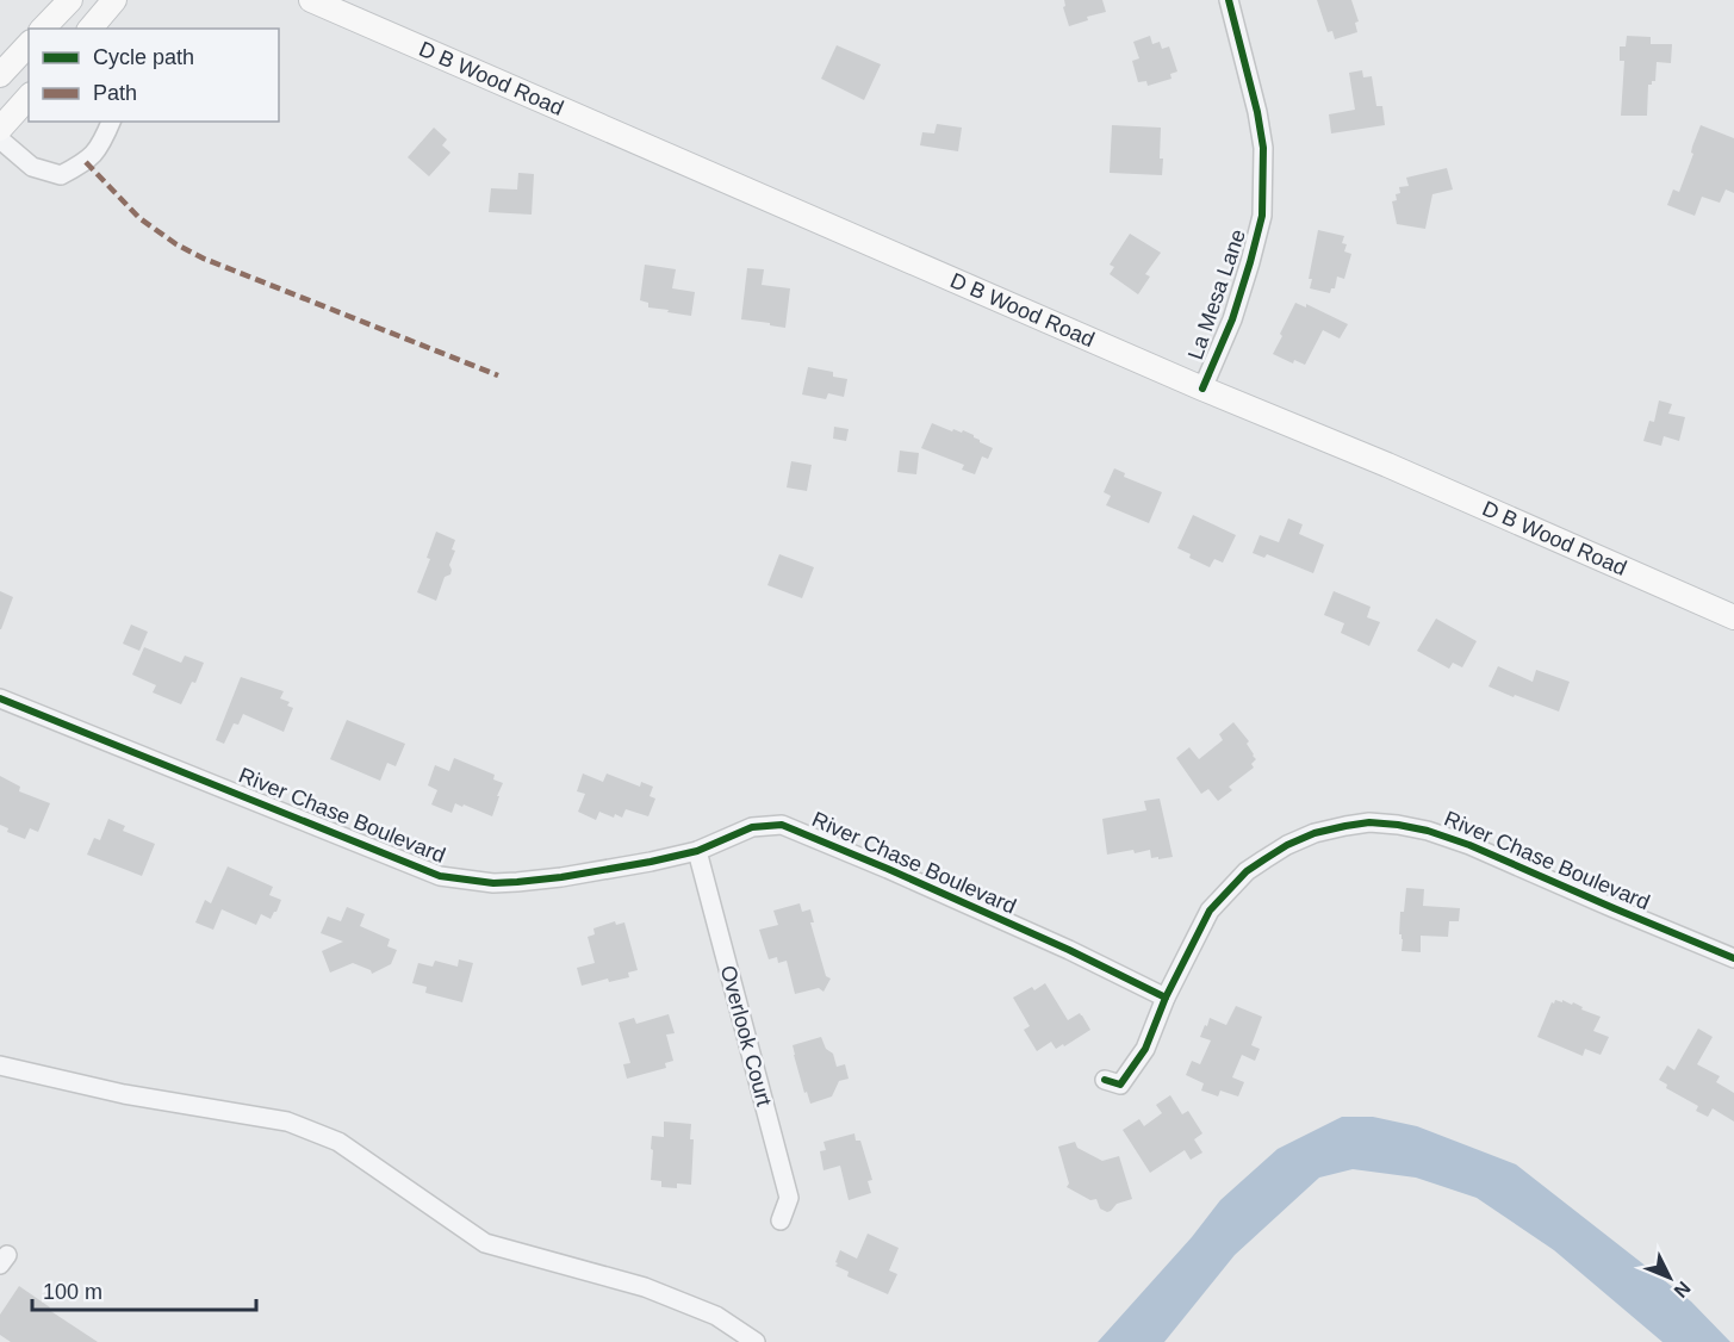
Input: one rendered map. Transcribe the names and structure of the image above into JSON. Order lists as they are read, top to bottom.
{
  "streets": {
    "main road": ["D B Wood Road"],
    "street": ["La Mesa Lane", "River Chase Boulevard", "Overlook Court"]
  },
  "crossings": [
    ["D B Wood Road", "La Mesa Lane"],
    ["River Chase Boulevard", "Overlook Court"]
  ],
  "legend": ["Cycle path", "Path"],
  "scale_bar": "100 m",
  "north": "bottom right"
}
